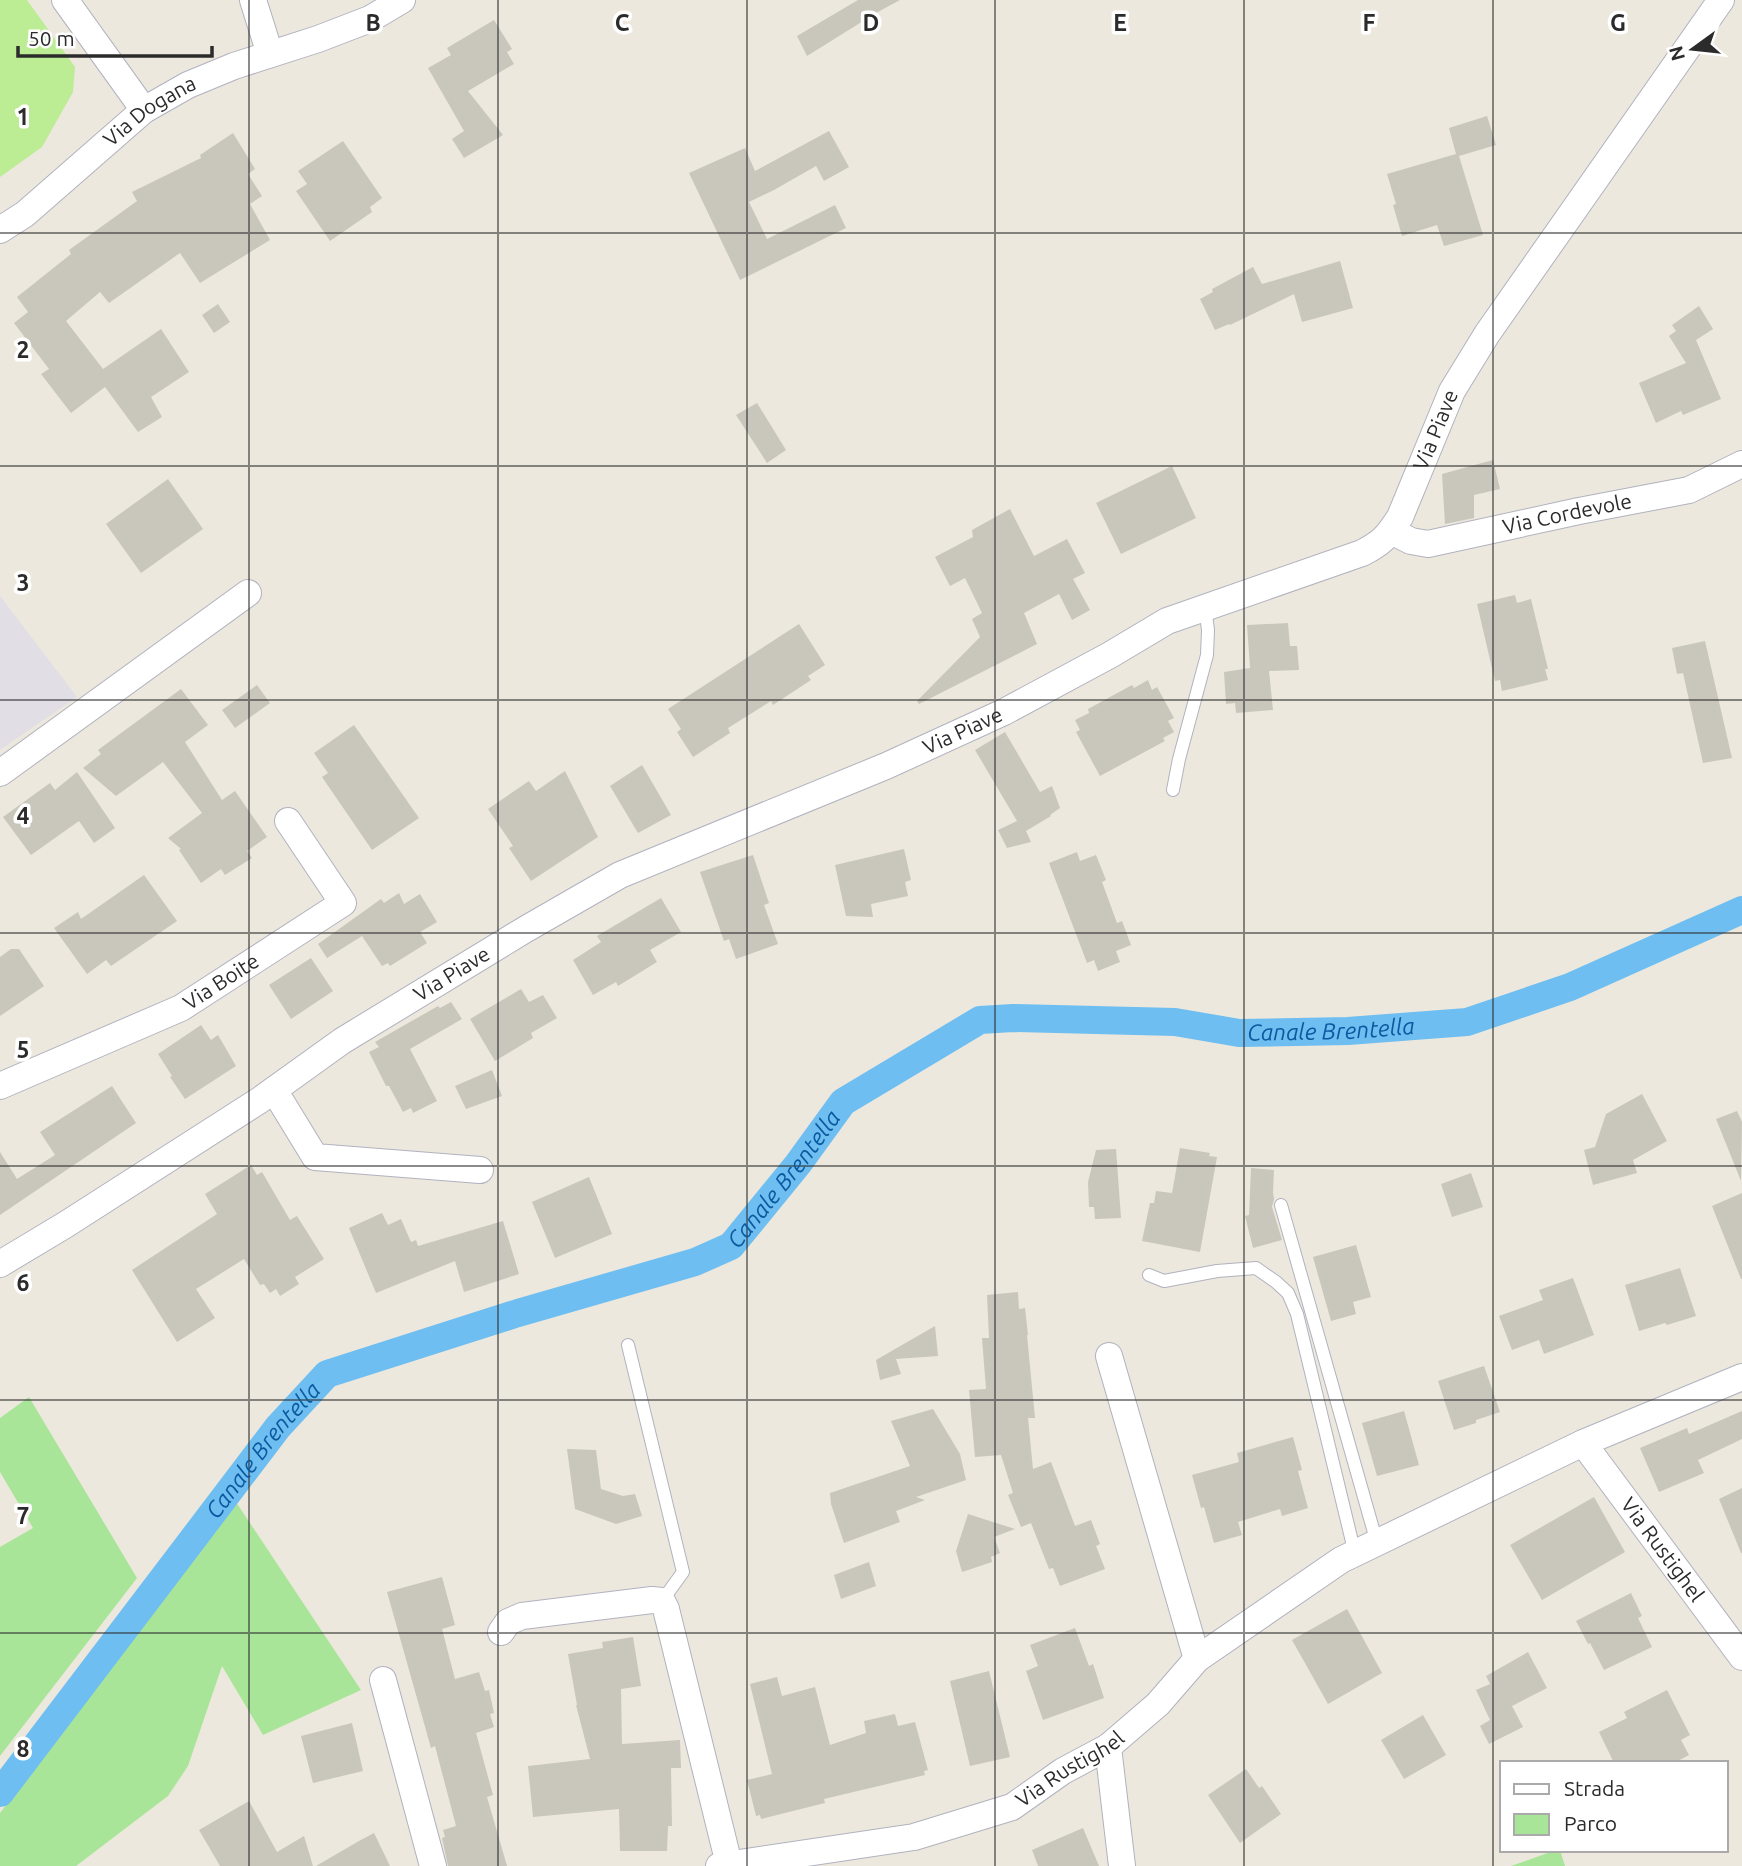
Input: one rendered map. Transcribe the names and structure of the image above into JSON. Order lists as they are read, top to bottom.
{
  "streets": {
    "street": [
      "Via Dogana",
      "Via Piave",
      "Via Cordevole",
      "Via Boite",
      "Via Rustighel"
    ]
  },
  "crossings": [
    ["Via Piave", "Via Cordevole"]
  ],
  "water": ["Canale Brentella"],
  "legend": ["Strada", "Parco"],
  "scale_bar": "50 m",
  "north": "left",
  "grid": {
    "columns": [
      "B",
      "C",
      "D",
      "E",
      "F",
      "G"
    ],
    "rows": [
      "1",
      "2",
      "3",
      "4",
      "5",
      "6",
      "7",
      "8"
    ]
  }
}
